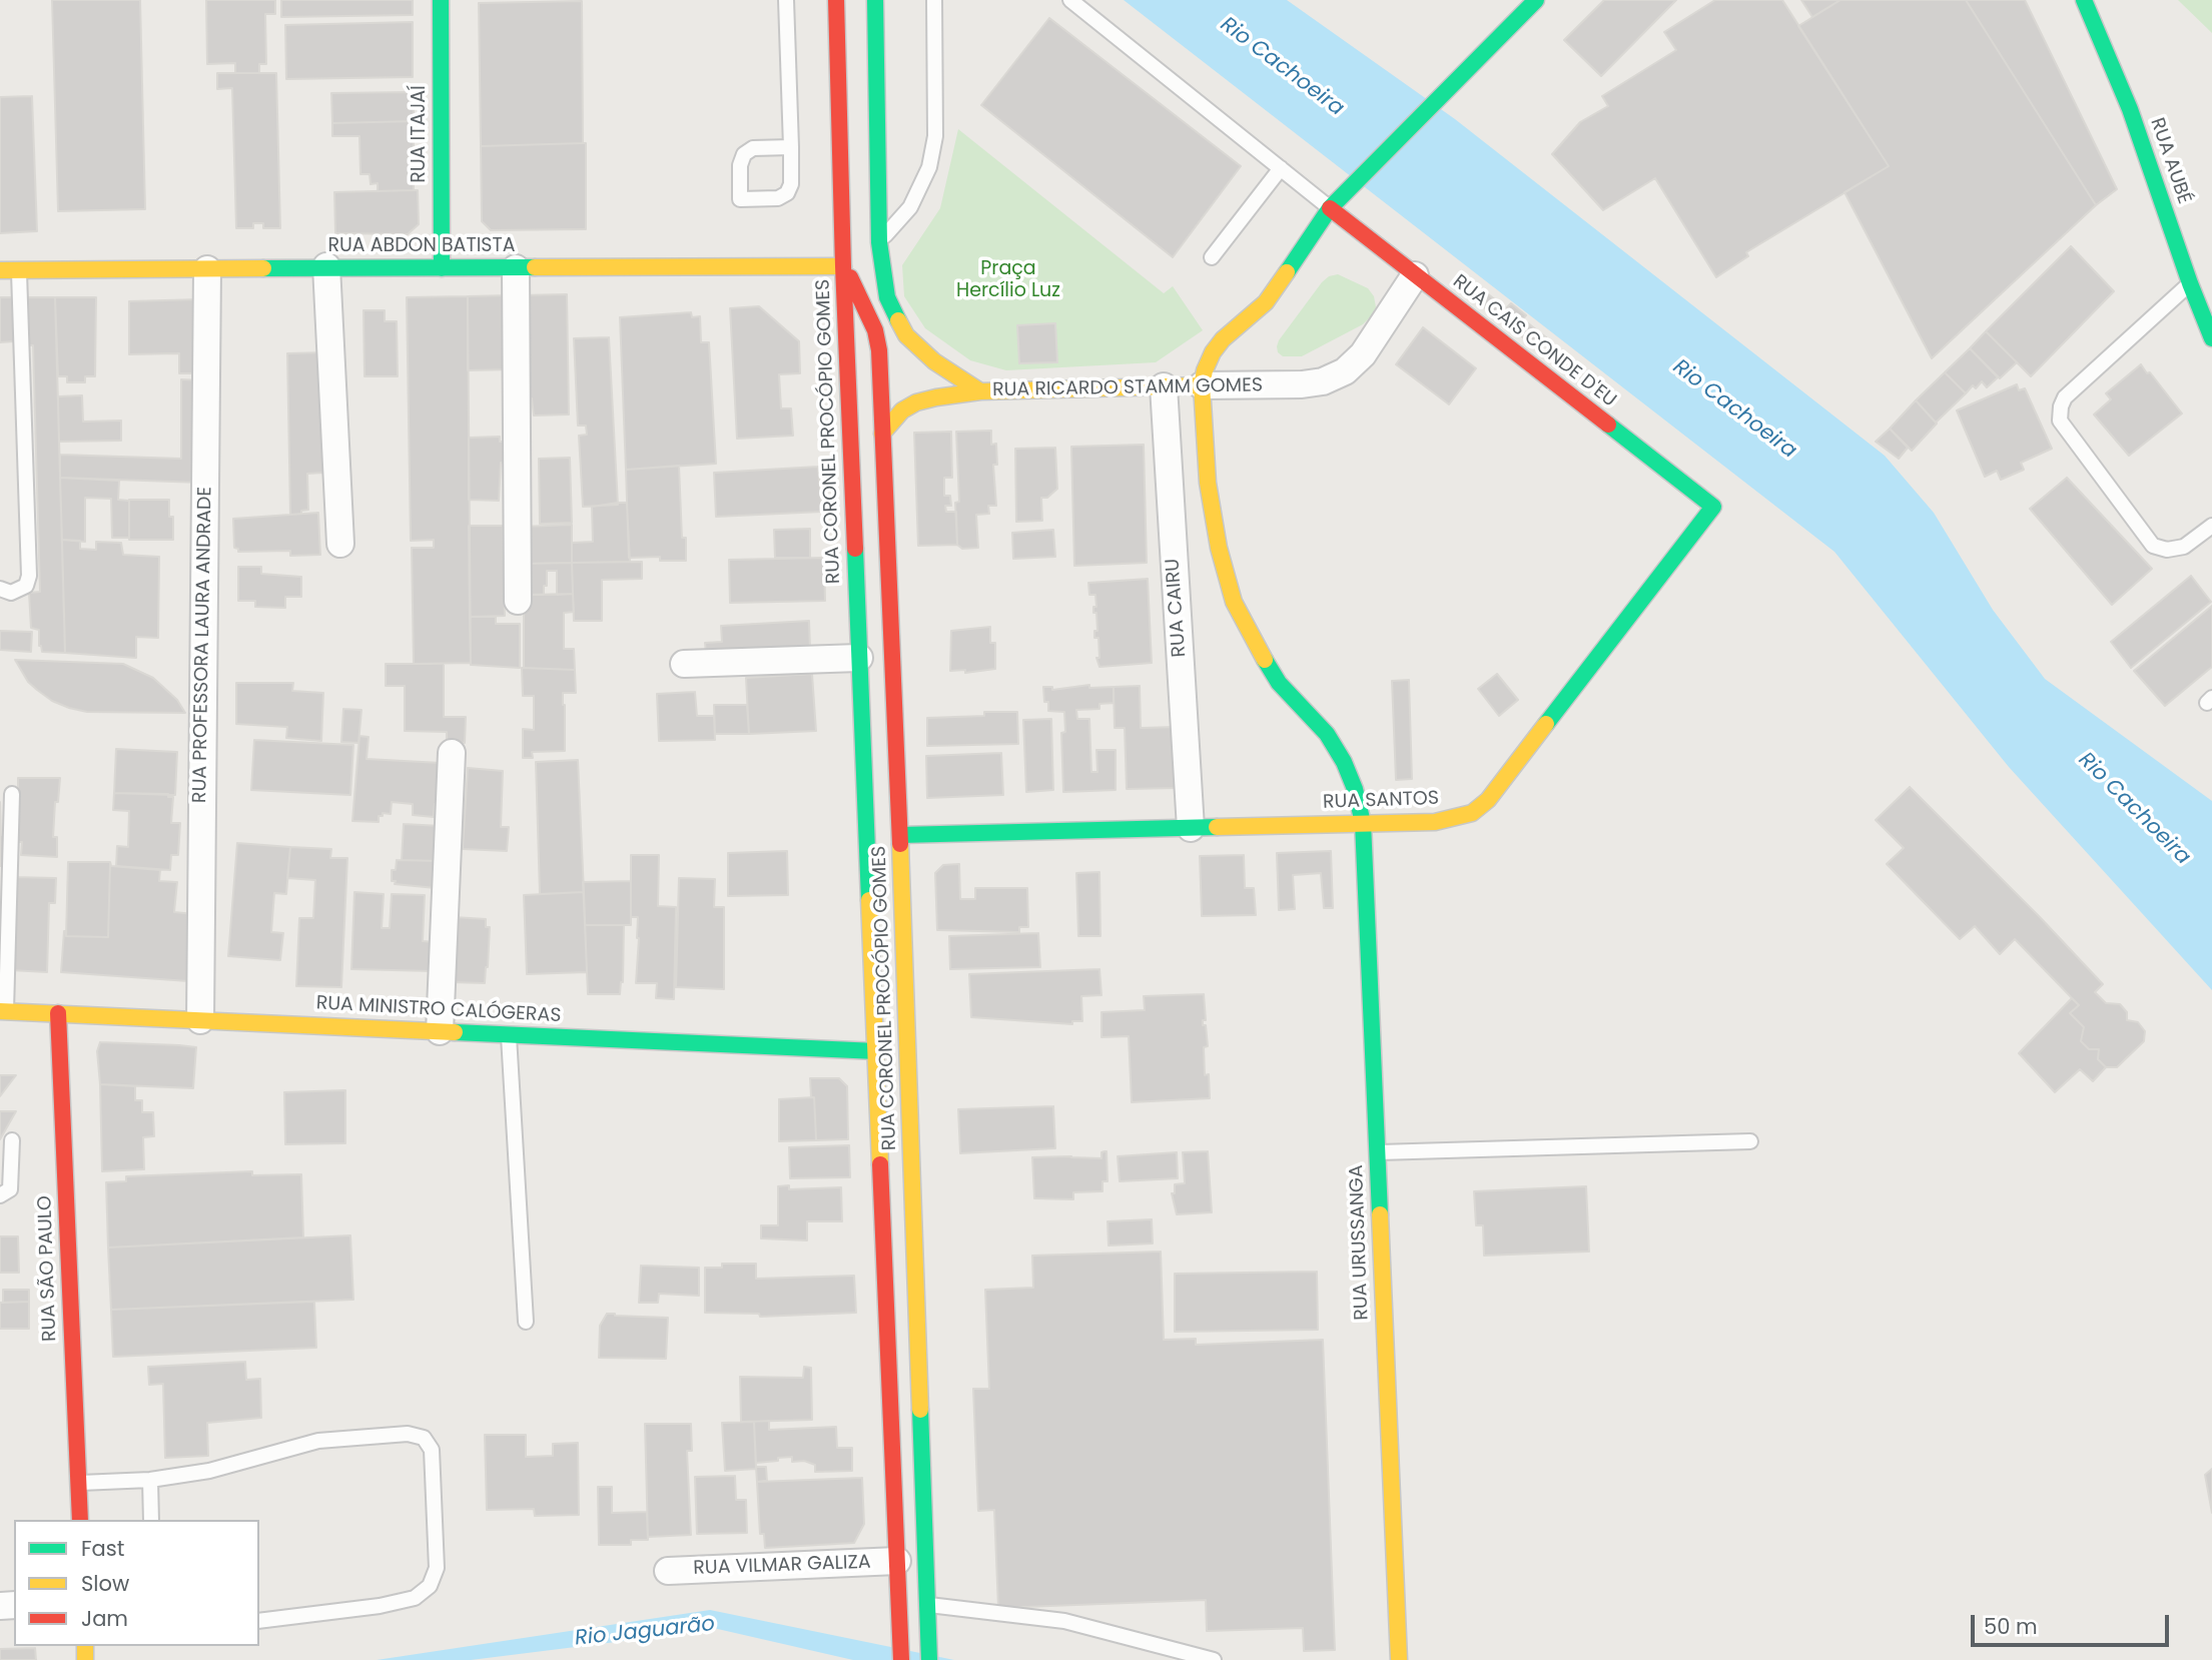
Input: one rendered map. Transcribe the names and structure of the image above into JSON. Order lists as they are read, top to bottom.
{
  "streets": {
    "main road": [
      "RUA ITAJAÍ",
      "RUA AUBÉ",
      "RUA ABDON BATISTA",
      "RUA CAIS CONDE D'EU",
      "RUA RICARDO STAMM GOMES",
      "RUA CORONEL PROCÓPIO GOMES",
      "RUA SANTOS",
      "RUA MINISTRO CALÓGERAS",
      "RUA URUSSANGA",
      "RUA SÃO PAULO"
    ],
    "street": ["RUA CAIRU", "RUA PROFESSORA LAURA ANDRADE", "RUA VILMAR GALIZA"]
  },
  "crossings": [
    ["RUA ITAJAÍ", "RUA ABDON BATISTA"],
    ["RUA ABDON BATISTA", "RUA CORONEL PROCÓPIO GOMES"],
    ["RUA ABDON BATISTA", "RUA PROFESSORA LAURA ANDRADE"],
    ["RUA CAIS CONDE D'EU", "RUA RICARDO STAMM GOMES"],
    ["RUA CAIS CONDE D'EU", "RUA SANTOS"],
    ["RUA RICARDO STAMM GOMES", "RUA CAIRU"],
    ["RUA RICARDO STAMM GOMES", "RUA URUSSANGA"],
    ["RUA CORONEL PROCÓPIO GOMES", "RUA SANTOS"],
    ["RUA CORONEL PROCÓPIO GOMES", "RUA MINISTRO CALÓGERAS"],
    ["RUA CORONEL PROCÓPIO GOMES", "RUA VILMAR GALIZA"],
    ["RUA CAIRU", "RUA SANTOS"],
    ["RUA PROFESSORA LAURA ANDRADE", "RUA MINISTRO CALÓGERAS"],
    ["RUA SANTOS", "RUA URUSSANGA"],
    ["RUA MINISTRO CALÓGERAS", "RUA SÃO PAULO"]
  ],
  "water": ["Rio Cachoeira", "Rio Jaguarão"],
  "parks": ["Praça Hercílio Luz"],
  "legend": ["Fast", "Slow", "Jam"],
  "scale_bar": "50 m"
}
